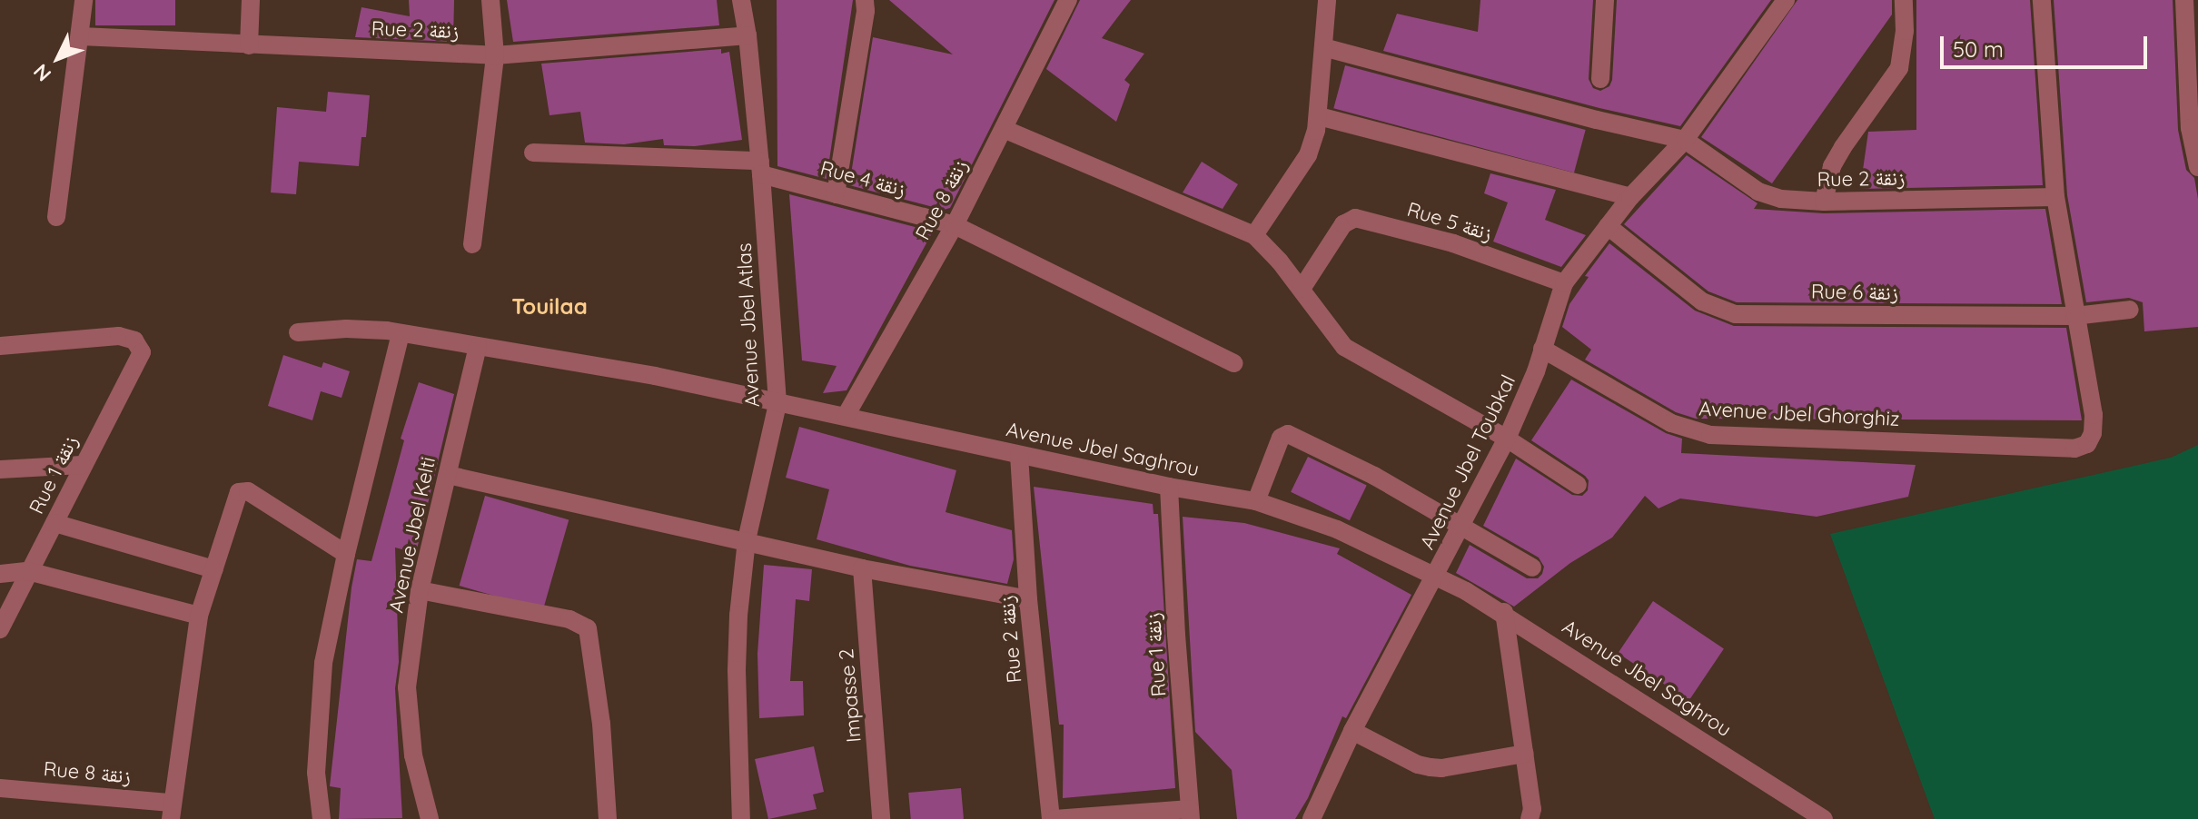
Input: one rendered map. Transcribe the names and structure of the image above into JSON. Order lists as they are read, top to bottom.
{
  "streets": {
    "street": [
      "Rue 2 زنقة",
      "Rue 4 زنقة",
      "Rue 8 زنقة",
      "Rue 5 زنقة",
      "Rue 6 زنقة",
      "Avenue Jbel Atlas",
      "Avenue Jbel Ghorghiz",
      "Avenue Jbel Saghrou",
      "Avenue Jbel Toubkal",
      "Rue 1 زنقة",
      "Avenue Jbel Kelti",
      "Impasse 2"
    ]
  },
  "crossings": [
    ["Rue 2 زنقة", "Avenue Jbel Atlas"],
    ["Rue 2 زنقة", "Avenue Jbel Saghrou"],
    ["Rue 2 زنقة", "Avenue Jbel Toubkal"],
    ["Rue 4 زنقة", "Rue 8 زنقة"],
    ["Rue 4 زنقة", "Avenue Jbel Atlas"],
    ["Rue 8 زنقة", "Avenue Jbel Saghrou"],
    ["Rue 5 زنقة", "Avenue Jbel Toubkal"],
    ["Rue 6 زنقة", "Avenue Jbel Ghorghiz"],
    ["Rue 6 زنقة", "Avenue Jbel Toubkal"],
    ["Avenue Jbel Atlas", "Avenue Jbel Saghrou"],
    ["Avenue Jbel Ghorghiz", "Avenue Jbel Toubkal"],
    ["Avenue Jbel Saghrou", "Avenue Jbel Toubkal"],
    ["Avenue Jbel Saghrou", "Rue 1 زنقة"],
    ["Avenue Jbel Saghrou", "Avenue Jbel Kelti"]
  ],
  "districts": ["Touilaa"],
  "scale_bar": "50 m",
  "north": "bottom left"
}
